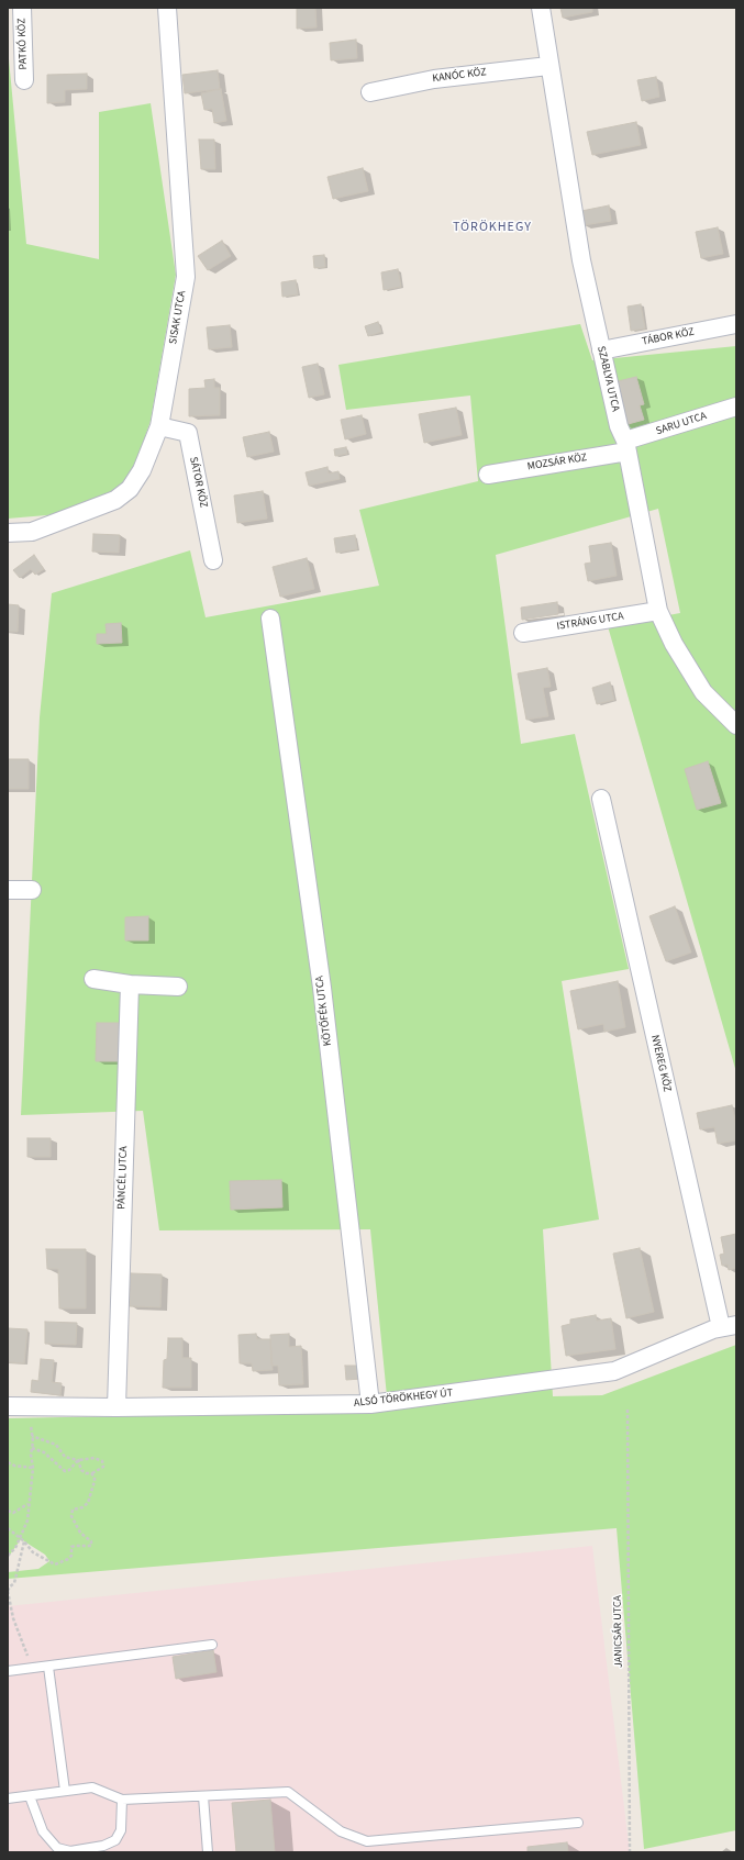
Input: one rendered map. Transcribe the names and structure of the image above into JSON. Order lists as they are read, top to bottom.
{
  "streets": {
    "street": [
      "PATKÓ KÖZ",
      "KANÓC KÖZ",
      "SISAK UTCA",
      "TÁBOR KÖZ",
      "SZABLYA UTCA",
      "SARU UTCA",
      "MOZSÁR KÖZ",
      "SÁTOR KÖZ",
      "ISTRÁNG UTCA",
      "KÖTŐFÉK UTCA",
      "NYEREG KÖZ",
      "PÁNCÉL UTCA",
      "ALSÓ TÖRÖKHEGY ÚT"
    ],
    "path": ["JANICSÁR UTCA"]
  },
  "crossings": [
    ["KANÓC KÖZ", "SZABLYA UTCA"],
    ["SISAK UTCA", "SÁTOR KÖZ"],
    ["TÁBOR KÖZ", "SZABLYA UTCA"],
    ["SZABLYA UTCA", "SARU UTCA"],
    ["SZABLYA UTCA", "MOZSÁR KÖZ"],
    ["SZABLYA UTCA", "ISTRÁNG UTCA"],
    ["SARU UTCA", "MOZSÁR KÖZ"],
    ["KÖTŐFÉK UTCA", "ALSÓ TÖRÖKHEGY ÚT"],
    ["NYEREG KÖZ", "ALSÓ TÖRÖKHEGY ÚT"],
    ["PÁNCÉL UTCA", "ALSÓ TÖRÖKHEGY ÚT"]
  ],
  "districts": ["TÖRÖKHEGY"]
}
